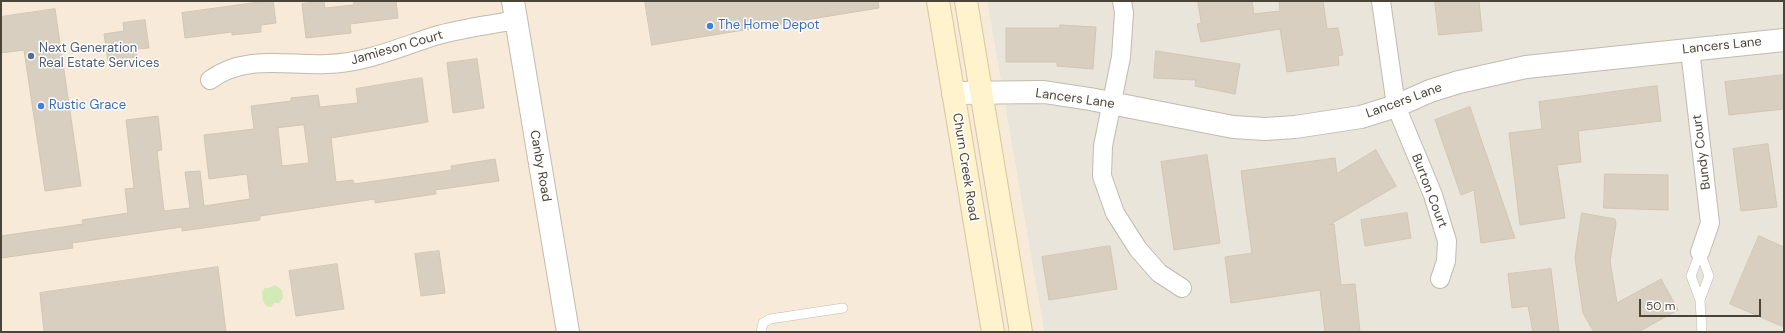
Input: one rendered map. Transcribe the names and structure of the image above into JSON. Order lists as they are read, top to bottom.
{
  "streets": {
    "main road": ["Churn Creek Road"],
    "street": [
      "Lancers Lane",
      "Jamieson Court",
      "Bundy Court",
      "Canby Road",
      "Burton Court"
    ]
  },
  "crossings": [
    ["Lancers Lane", "Bundy Court"],
    ["Lancers Lane", "Churn Creek Road"],
    ["Lancers Lane", "Burton Court"],
    ["Jamieson Court", "Canby Road"]
  ],
  "places": ["The Home Depot", "Next Generation Real Estate Services", "Rustic Grace"],
  "scale_bar": "50 m"
}
